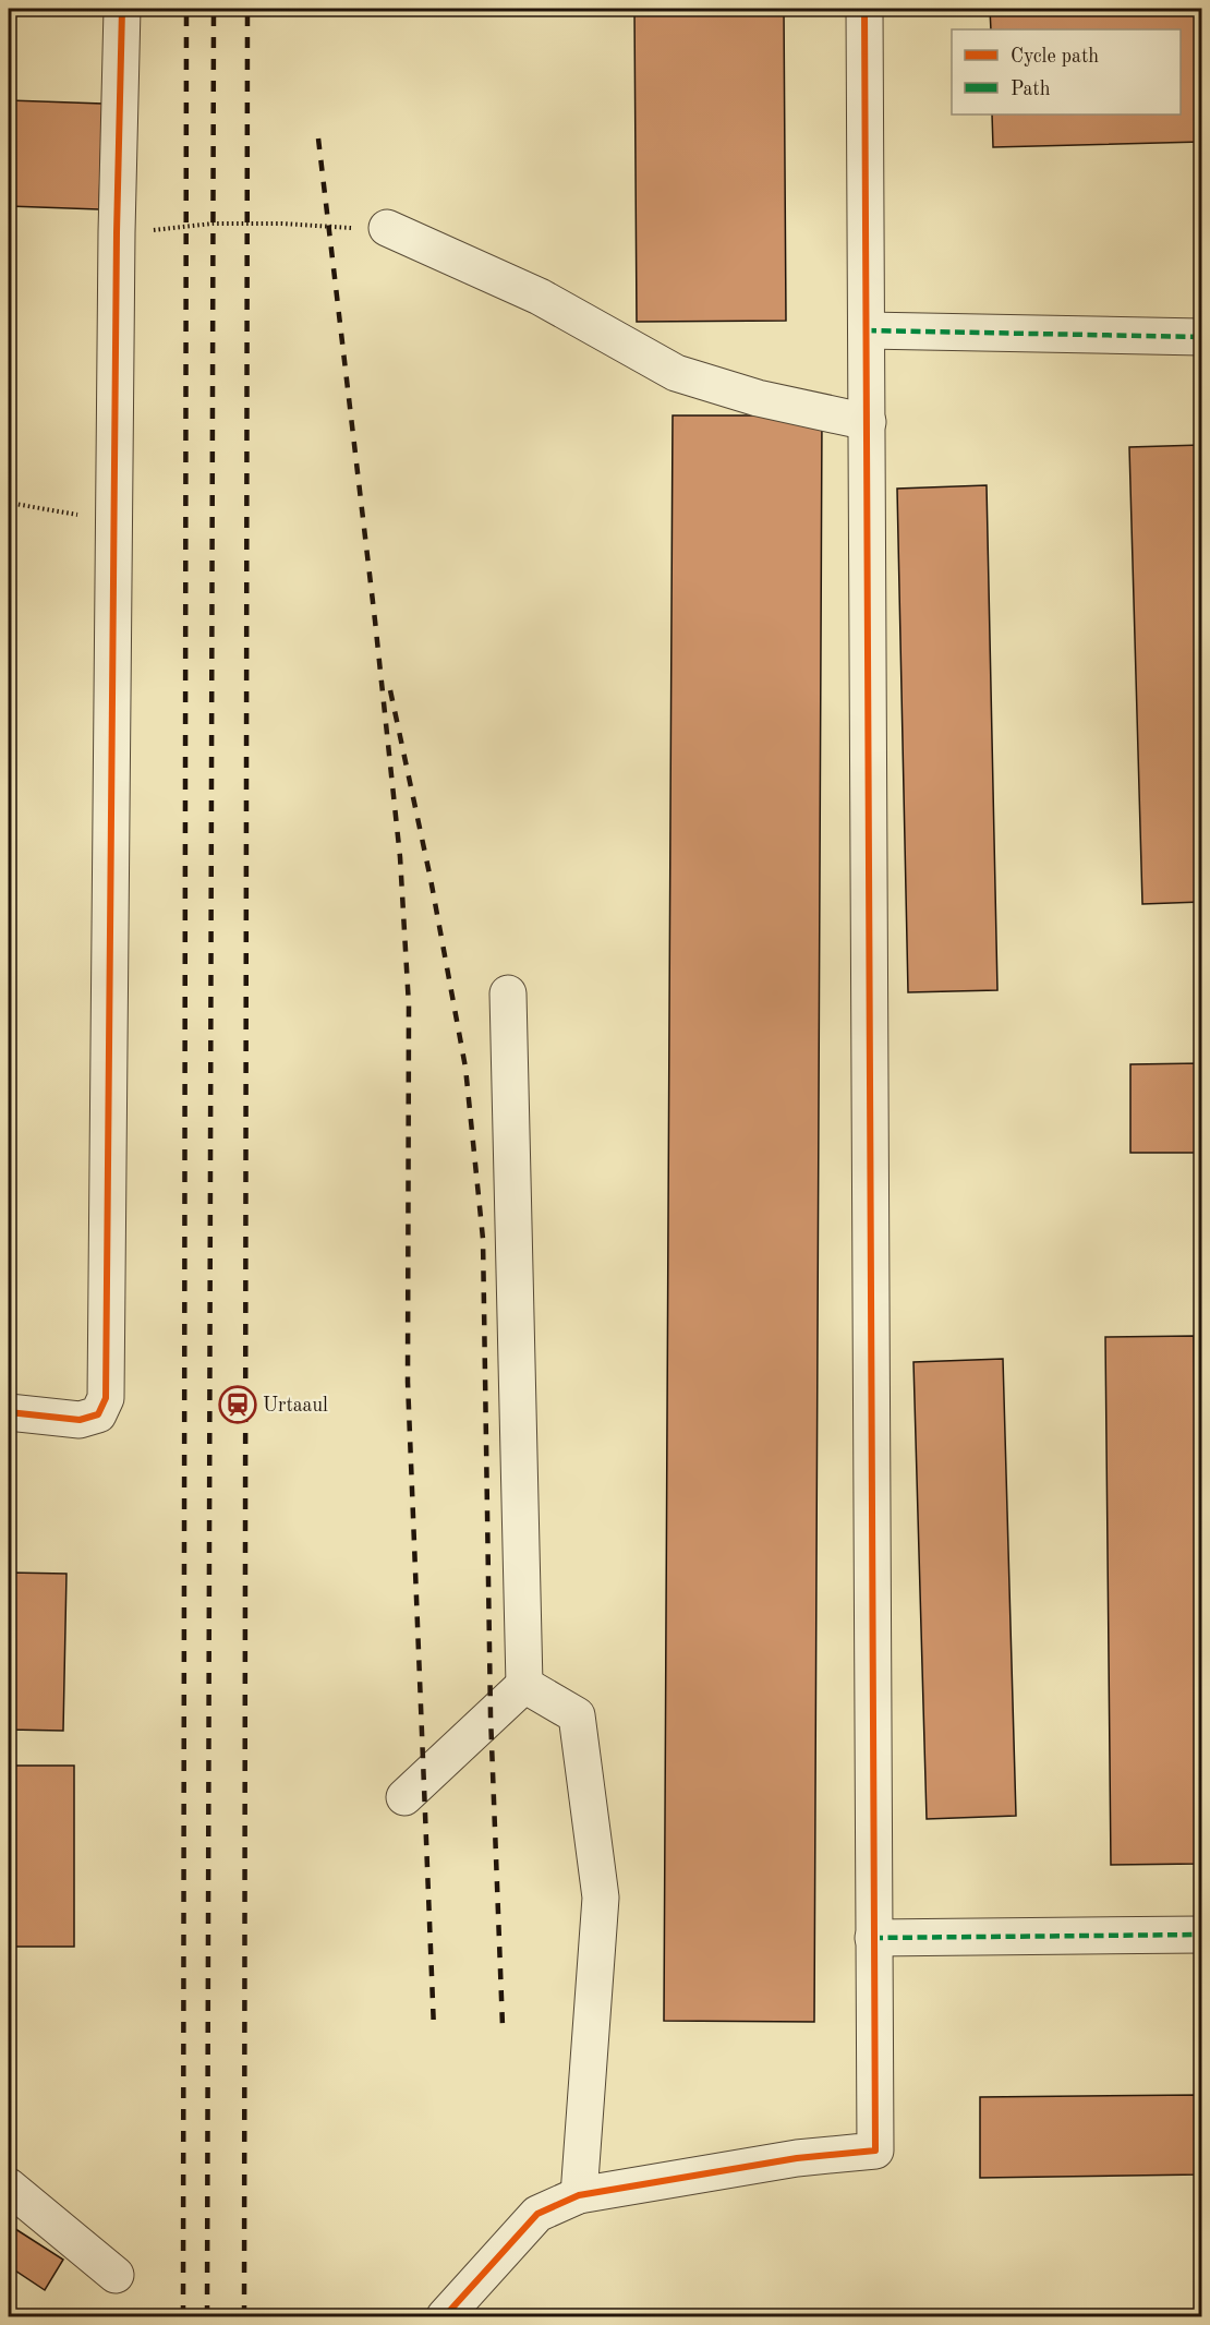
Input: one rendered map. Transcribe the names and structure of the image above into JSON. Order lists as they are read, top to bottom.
{
  "places": {
    "station": ["Urtaaul"]
  },
  "legend": ["Cycle path", "Path"]
}
